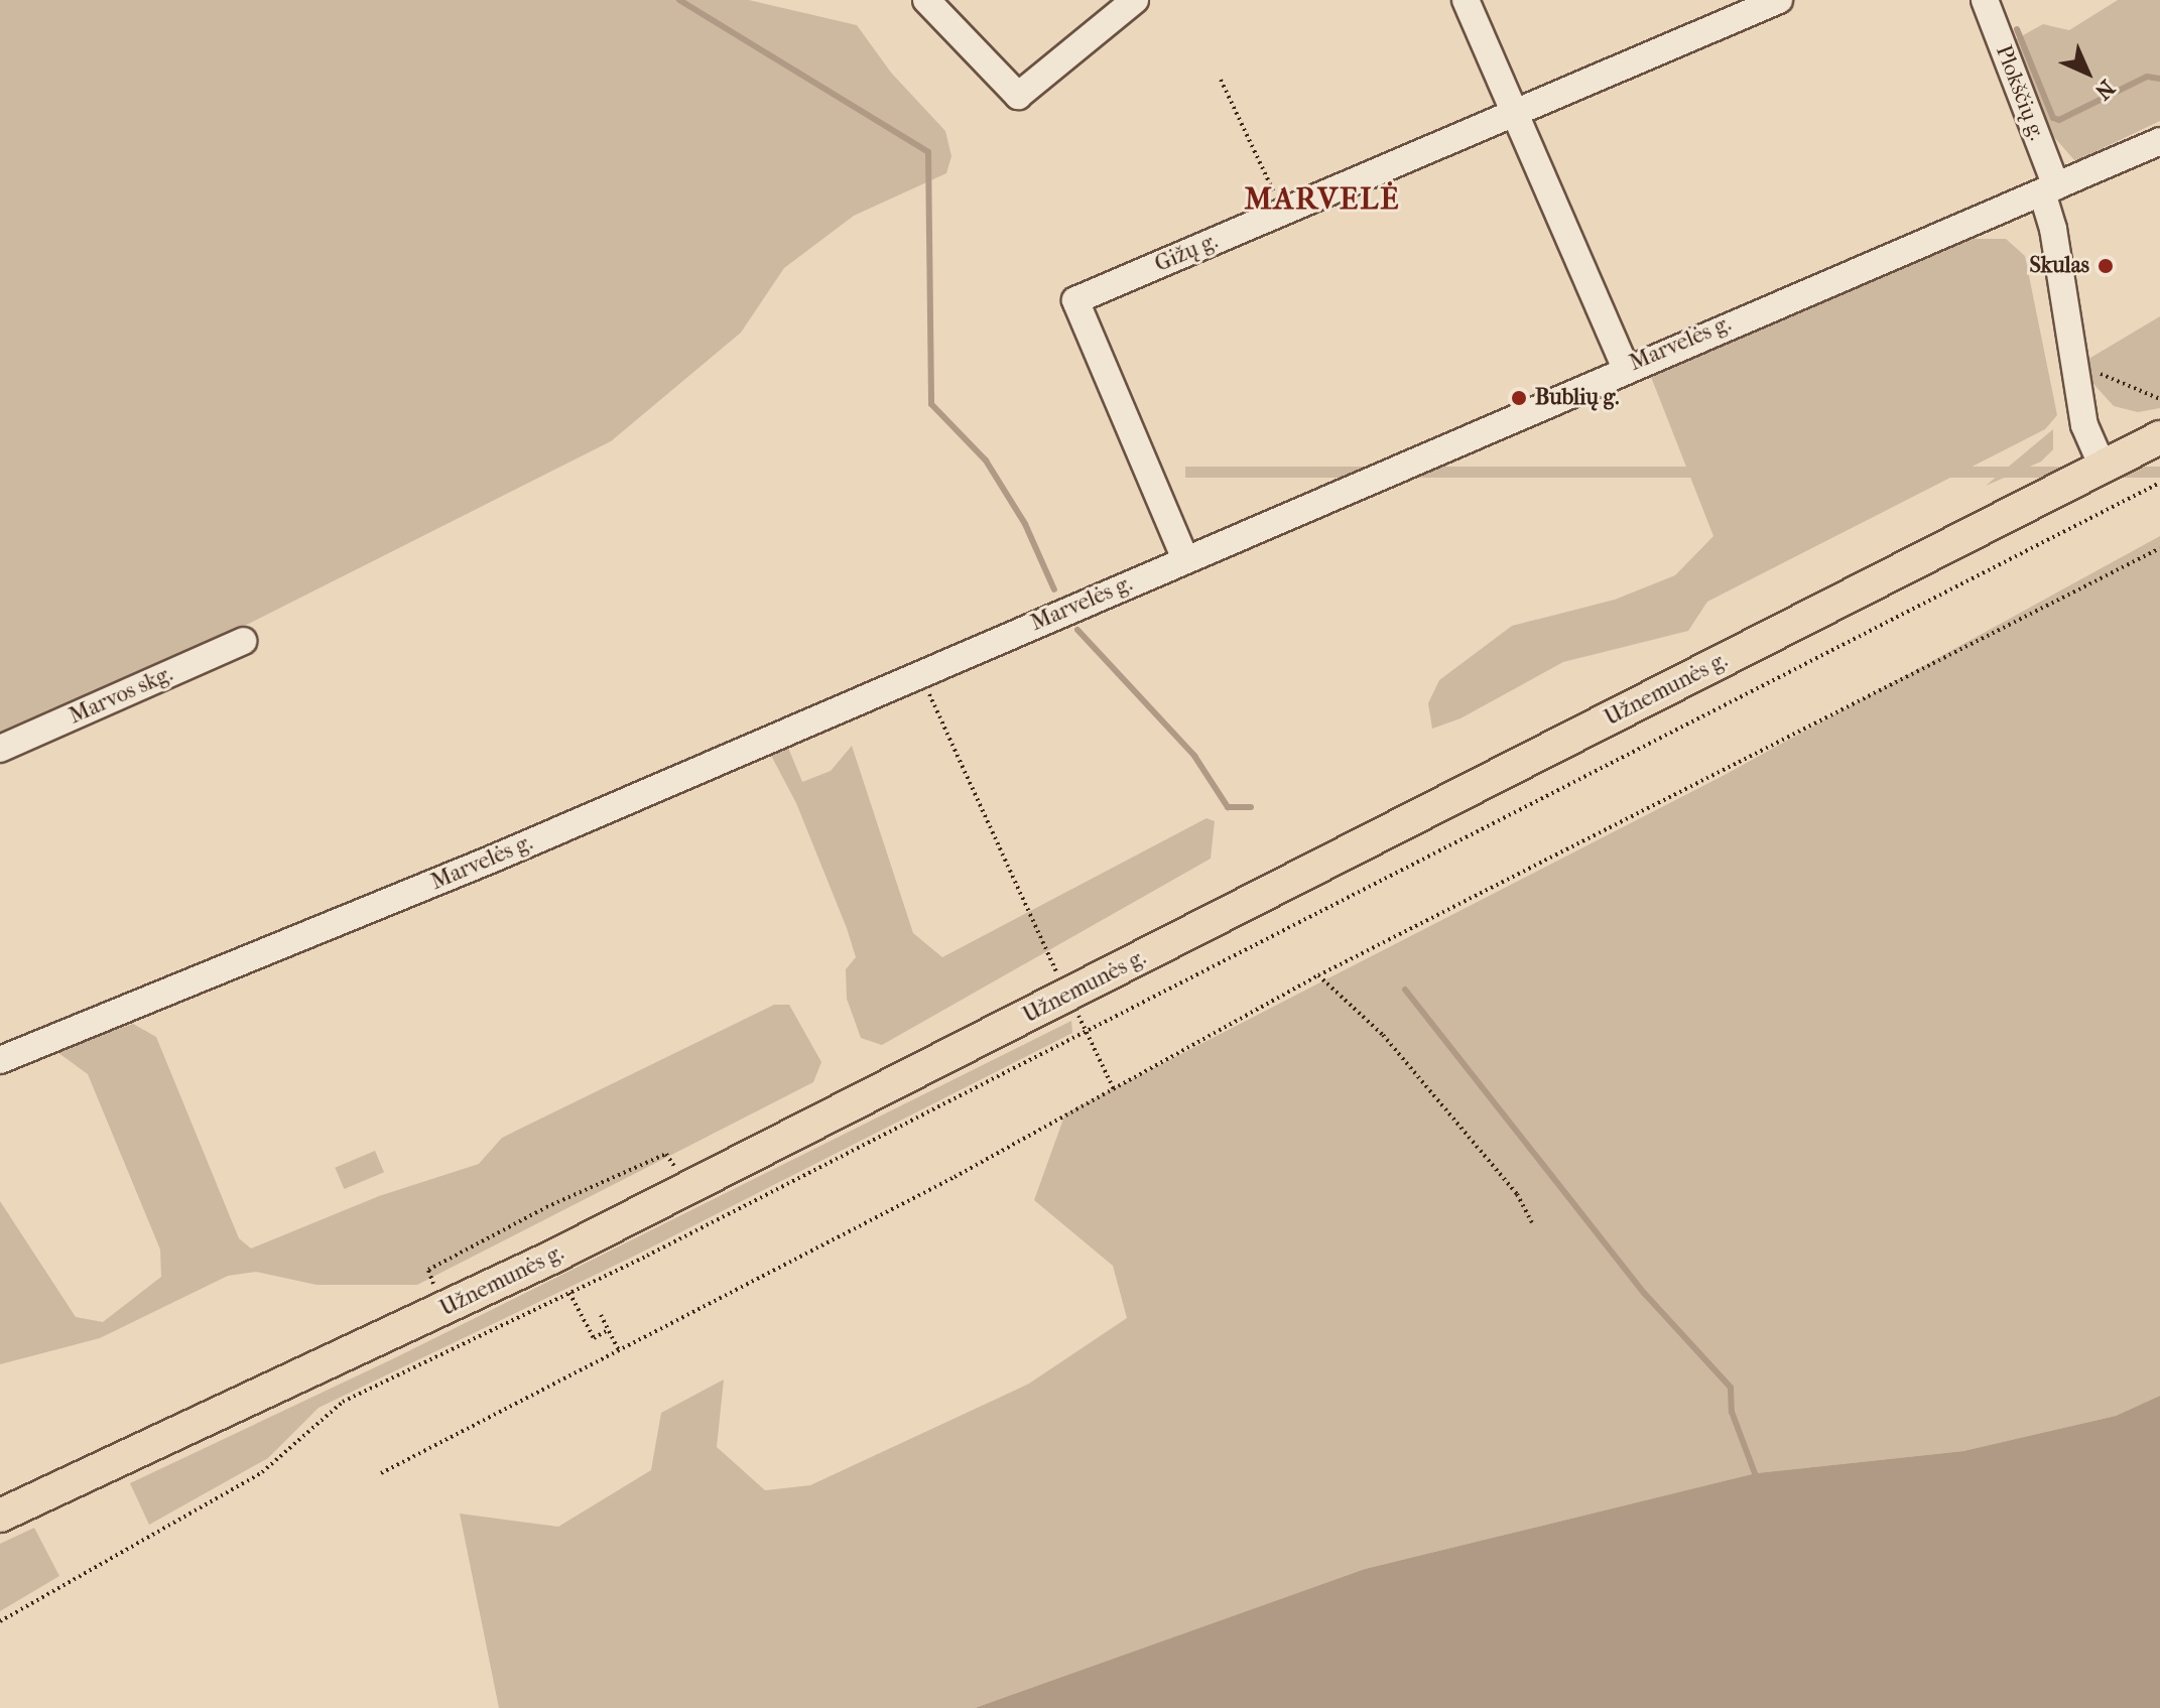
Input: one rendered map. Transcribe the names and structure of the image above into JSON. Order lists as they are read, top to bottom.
{
  "streets": {
    "main road": ["Užnemunės g."],
    "street": [
      "Plokščių g.",
      "Gižų g.",
      "Marvelės g.",
      "Marvos skg."
    ]
  },
  "crossings": [
    ["Plokščių g.", "Marvelės g."],
    ["Plokščių g.", "Užnemunės g."],
    ["Gižų g.", "Marvelės g."]
  ],
  "districts": ["MARVELĖ"],
  "places": ["Skulas", "Bublių g."],
  "north": "bottom right"
}
